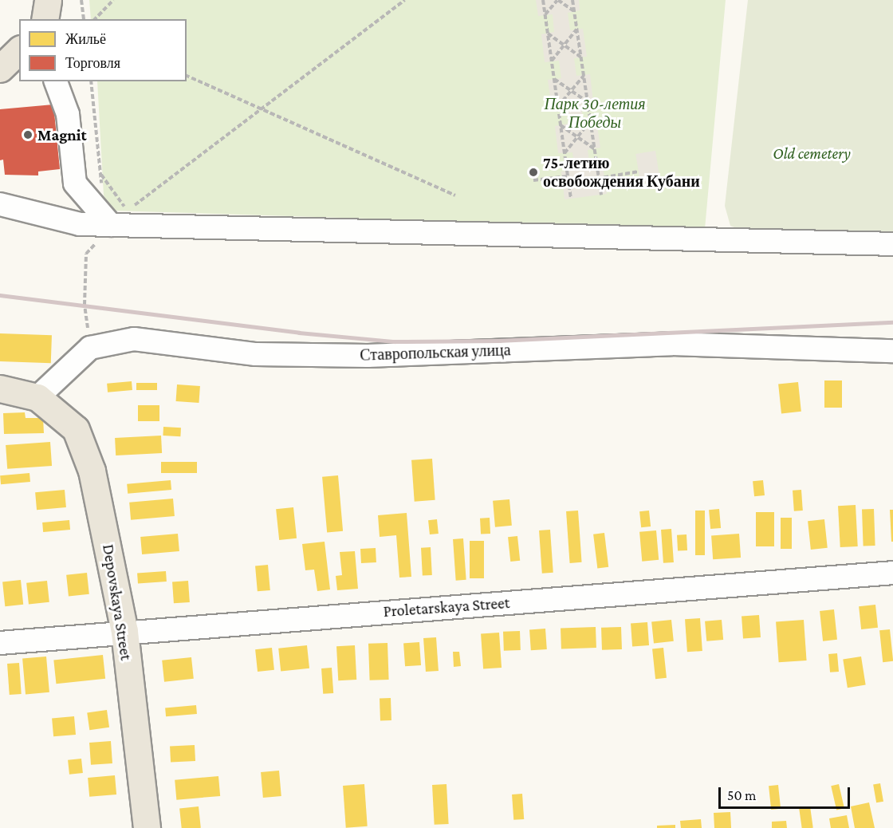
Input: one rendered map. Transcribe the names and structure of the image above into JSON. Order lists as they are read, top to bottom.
{
  "streets": {
    "main road": ["Depovskaya Street"],
    "street": ["Ставропольская улица", "Proletarskaya Street"]
  },
  "crossings": [
    ["Depovskaya Street", "Proletarskaya Street"]
  ],
  "parks": ["Парк 30-летия Победы", "Old cemetery"],
  "places": ["Magnit", "75-летию освобождения Кубани"],
  "legend": ["Жильё", "Торговля"],
  "scale_bar": "50 m"
}
